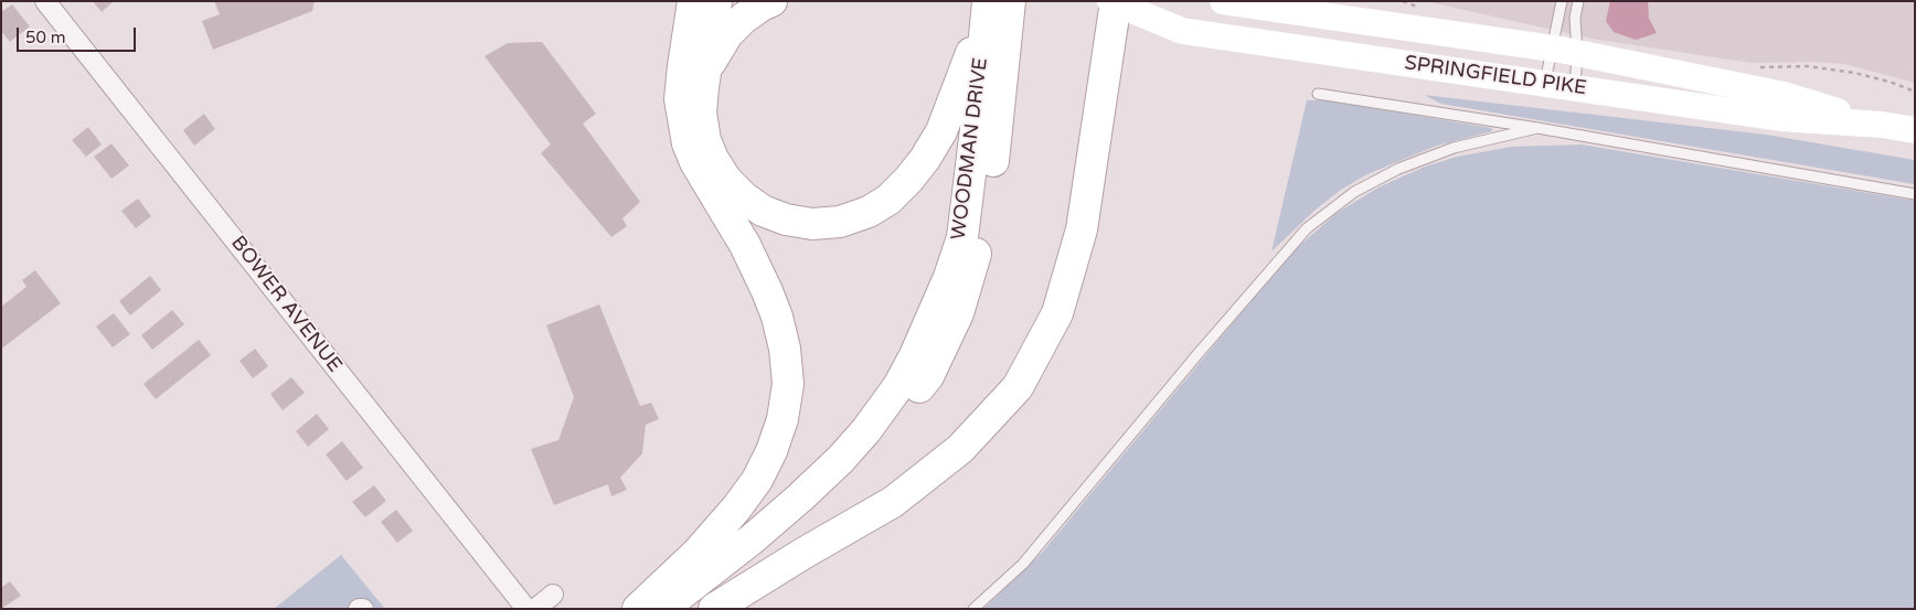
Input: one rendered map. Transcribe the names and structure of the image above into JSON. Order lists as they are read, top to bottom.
{
  "streets": {
    "main road": ["SPRINGFIELD PIKE", "WOODMAN DRIVE"],
    "street": ["BOWER AVENUE"]
  },
  "scale_bar": "50 m"
}
